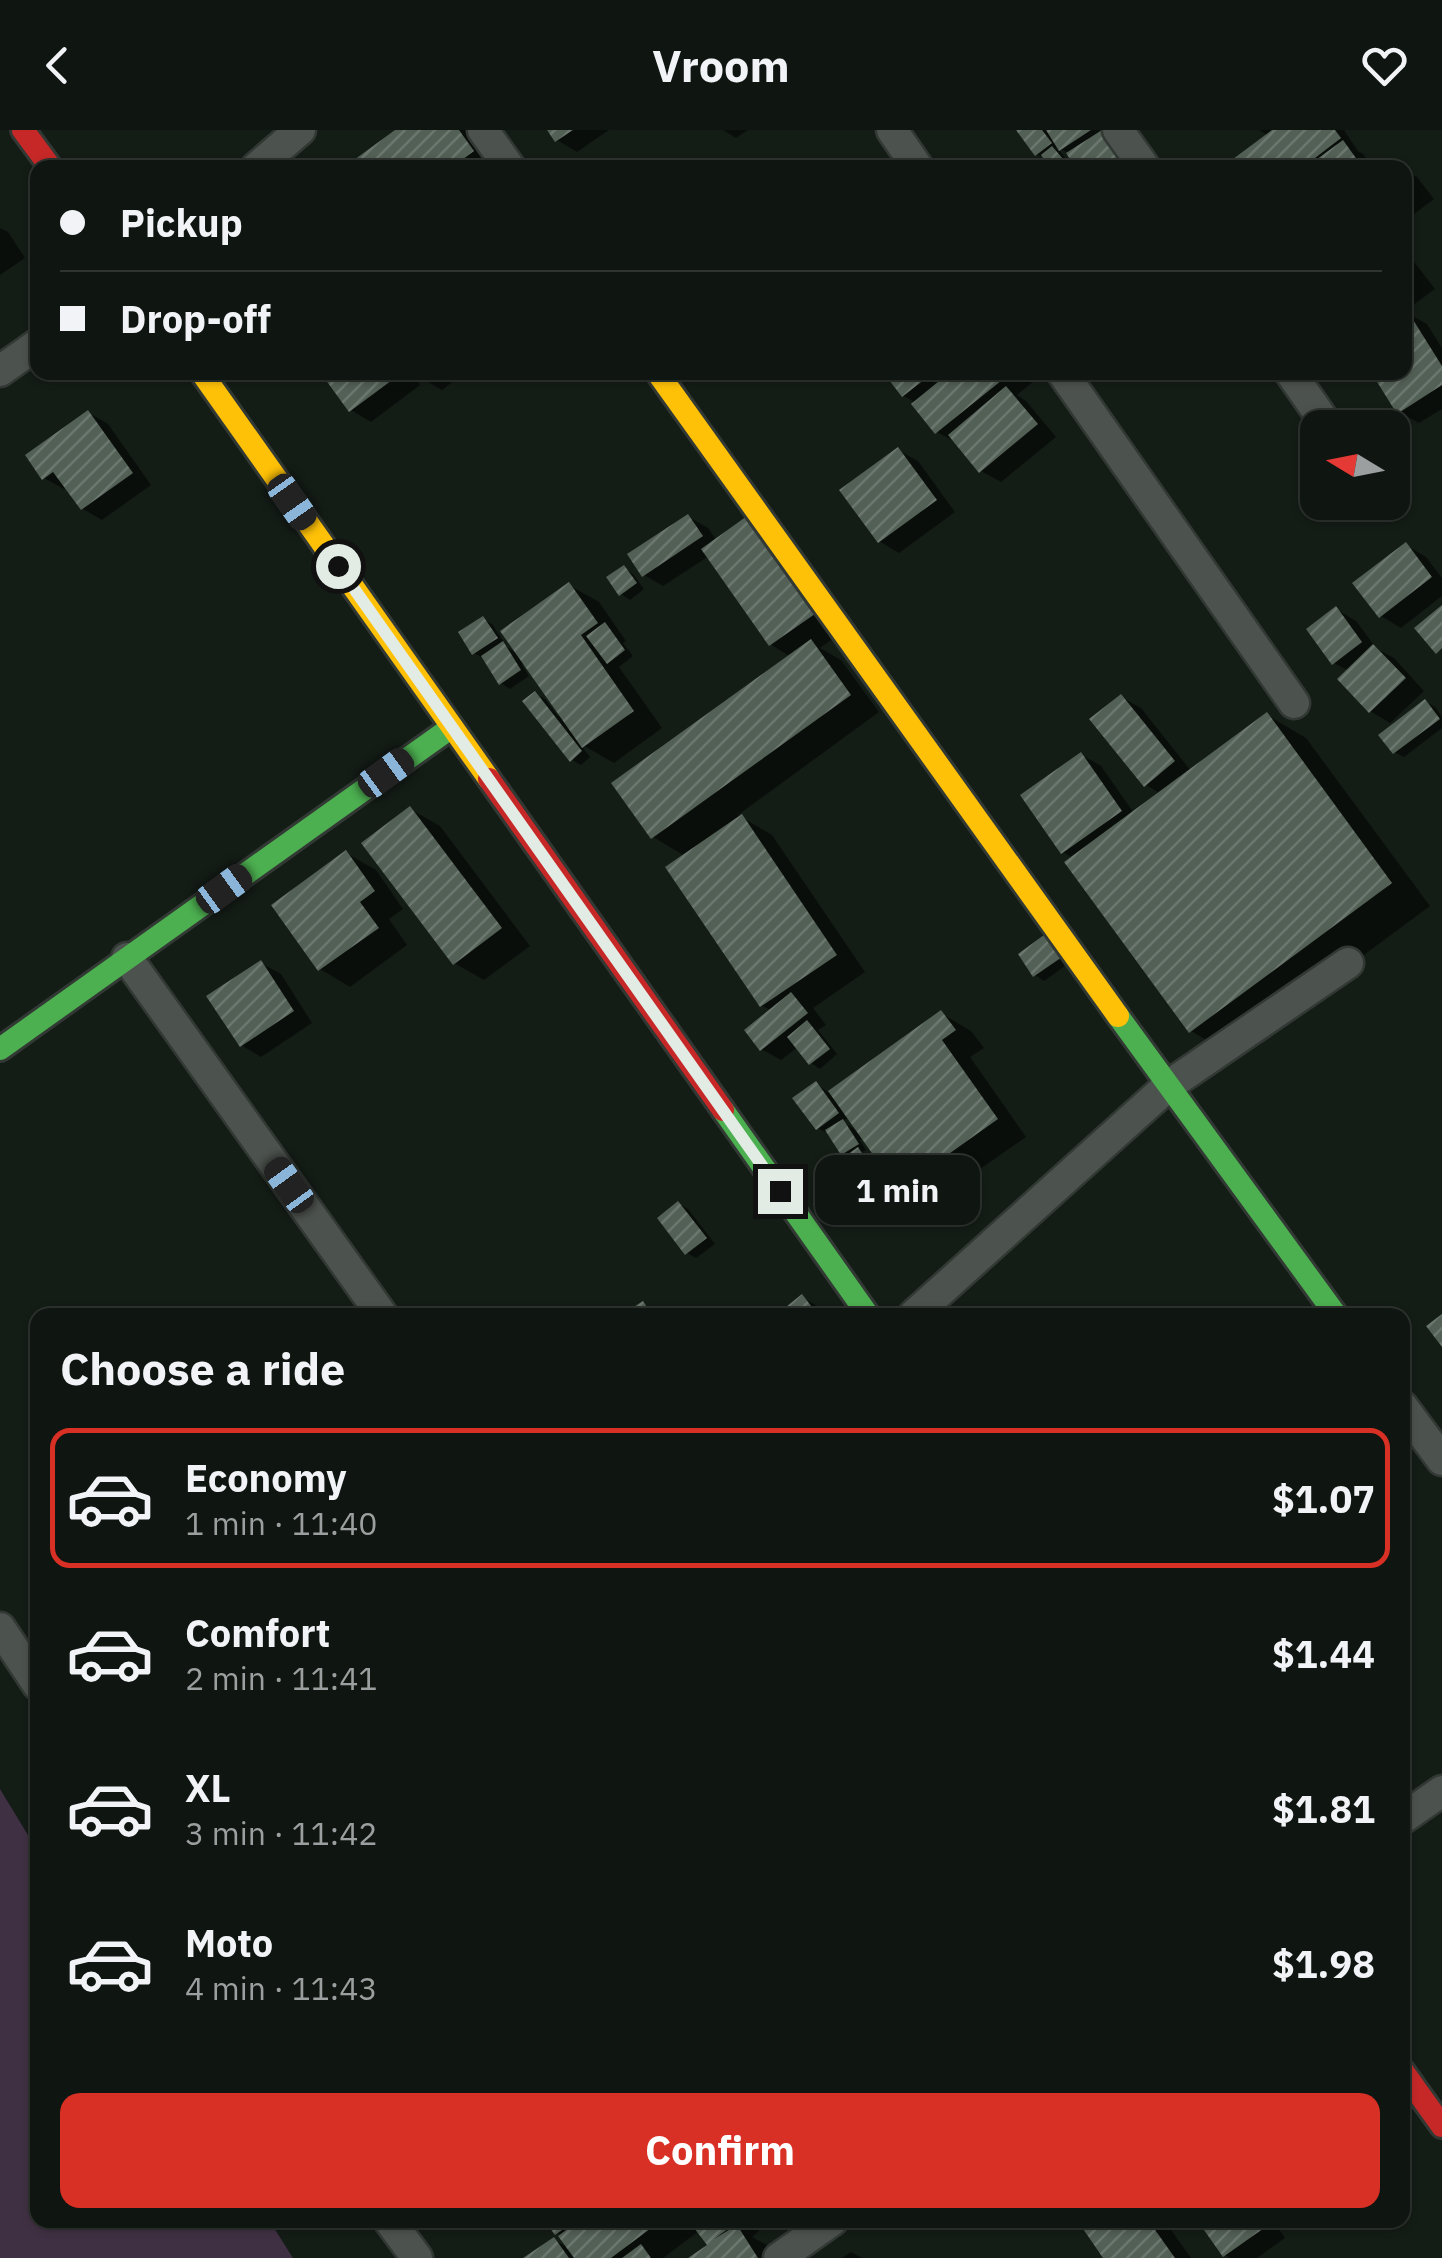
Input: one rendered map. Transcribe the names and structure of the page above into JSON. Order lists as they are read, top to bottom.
{
  "north": "left",
  "page": {
    "header": "Vroom",
    "banner": ["Pickup", "Drop-off"],
    "bubble": "1 min",
    "heading": "Choose a ride",
    "list": [
      {
        "name": "Economy",
        "note": "1 min · 11:40",
        "value": "$1.07"
      },
      {
        "name": "Comfort",
        "note": "2 min · 11:41",
        "value": "$1.44"
      },
      {
        "name": "XL",
        "note": "3 min · 11:42",
        "value": "$1.81"
      },
      {
        "name": "Moto",
        "note": "4 min · 11:43",
        "value": "$1.98"
      }
    ],
    "buttons": "Confirm"
  }
}
